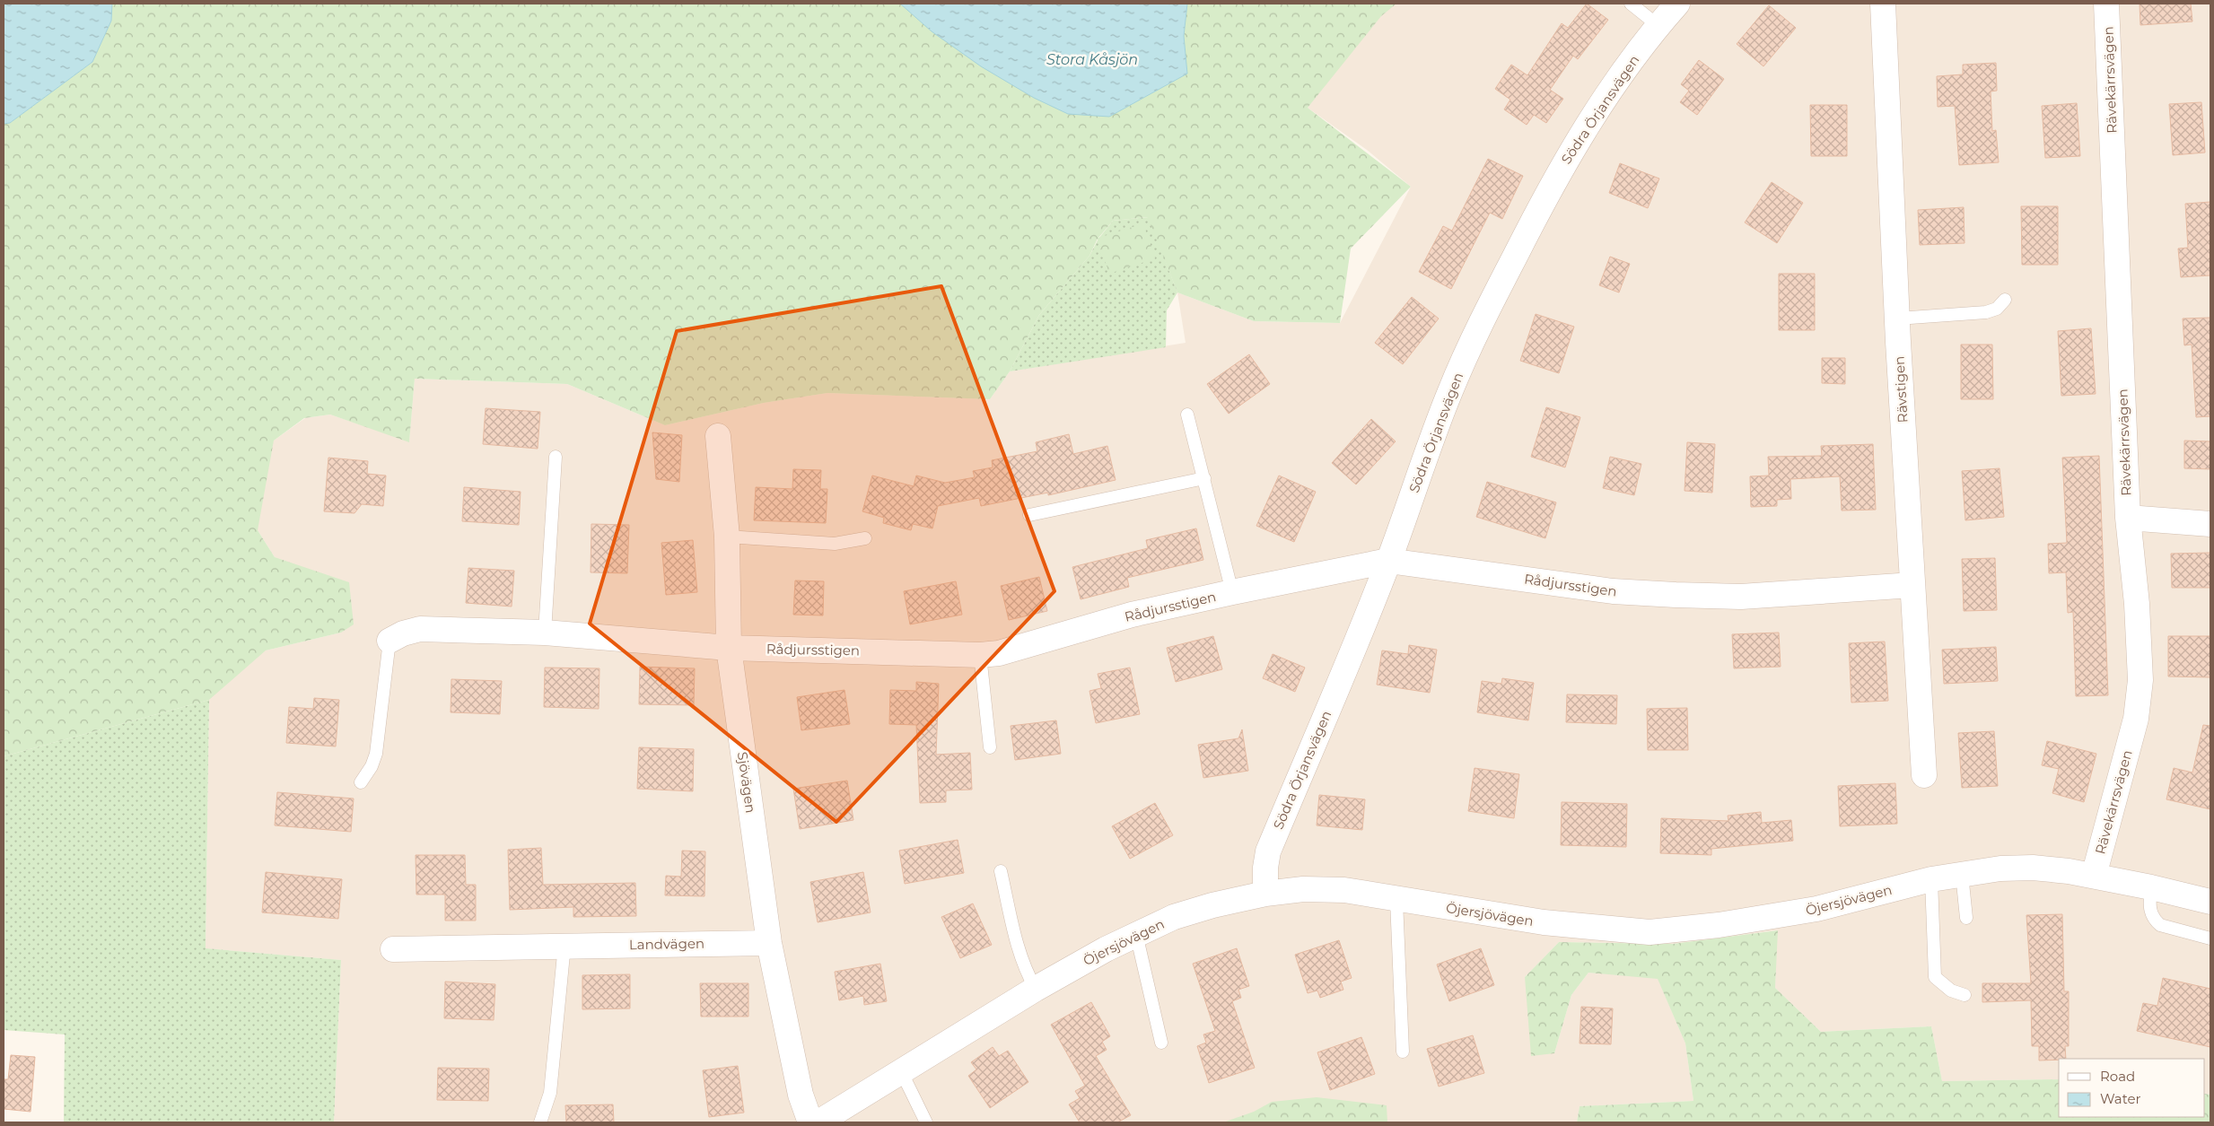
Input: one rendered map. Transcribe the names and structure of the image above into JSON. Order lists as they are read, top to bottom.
{
  "streets": {
    "street": [
      "Rävekärrsvägen",
      "Södra Örjansvägen",
      "Rävstigen",
      "Rådjursstigen",
      "Sjövägen",
      "Öjersjövägen",
      "Landvägen"
    ]
  },
  "crossings": [
    ["Rävekärrsvägen", "Öjersjövägen"],
    ["Södra Örjansvägen", "Rådjursstigen"],
    ["Södra Örjansvägen", "Öjersjövägen"],
    ["Rävstigen", "Rådjursstigen"],
    ["Rådjursstigen", "Sjövägen"],
    ["Sjövägen", "Landvägen"]
  ],
  "water": ["Stora Kåsjön"],
  "legend": ["Road", "Water"]
}
